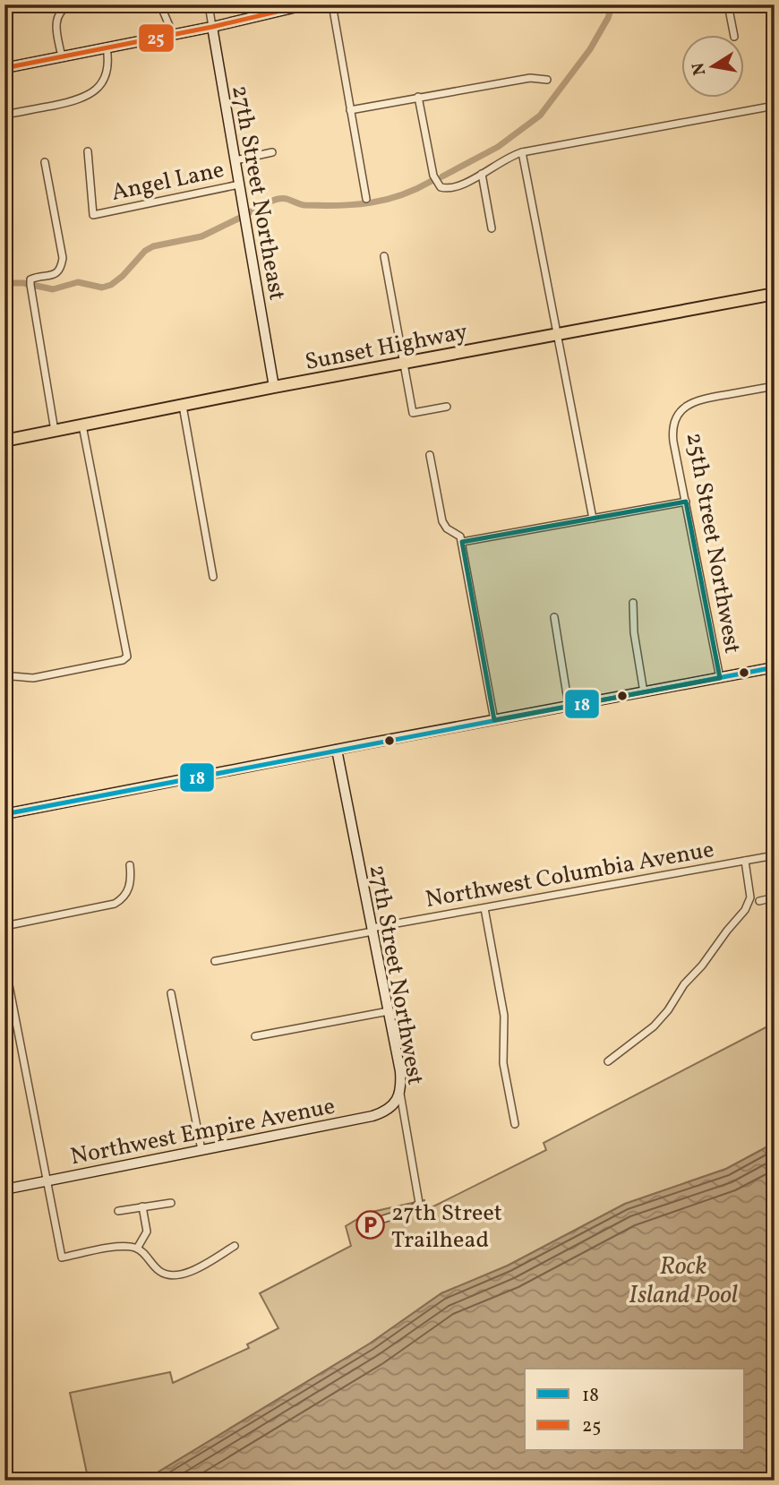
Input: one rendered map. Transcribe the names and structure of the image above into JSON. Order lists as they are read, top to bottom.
{
  "streets": {
    "highway": ["Sunset Highway"],
    "street": [
      "Angel Lane",
      "27th Street Northeast",
      "25th Street Northwest",
      "Northwest Columbia Avenue",
      "27th Street Northwest",
      "Northwest Empire Avenue"
    ]
  },
  "crossings": [
    ["Angel Lane", "27th Street Northeast"],
    ["27th Street Northeast", "Sunset Highway"],
    ["Northwest Columbia Avenue", "27th Street Northwest"],
    ["27th Street Northwest", "Northwest Empire Avenue"]
  ],
  "water": ["Rock Island Pool"],
  "places": {
    "parking": ["27th Street Trailhead"]
  },
  "lines": ["transit line 25", "transit line 18"],
  "legend": ["18", "25"],
  "north": "left"
}
